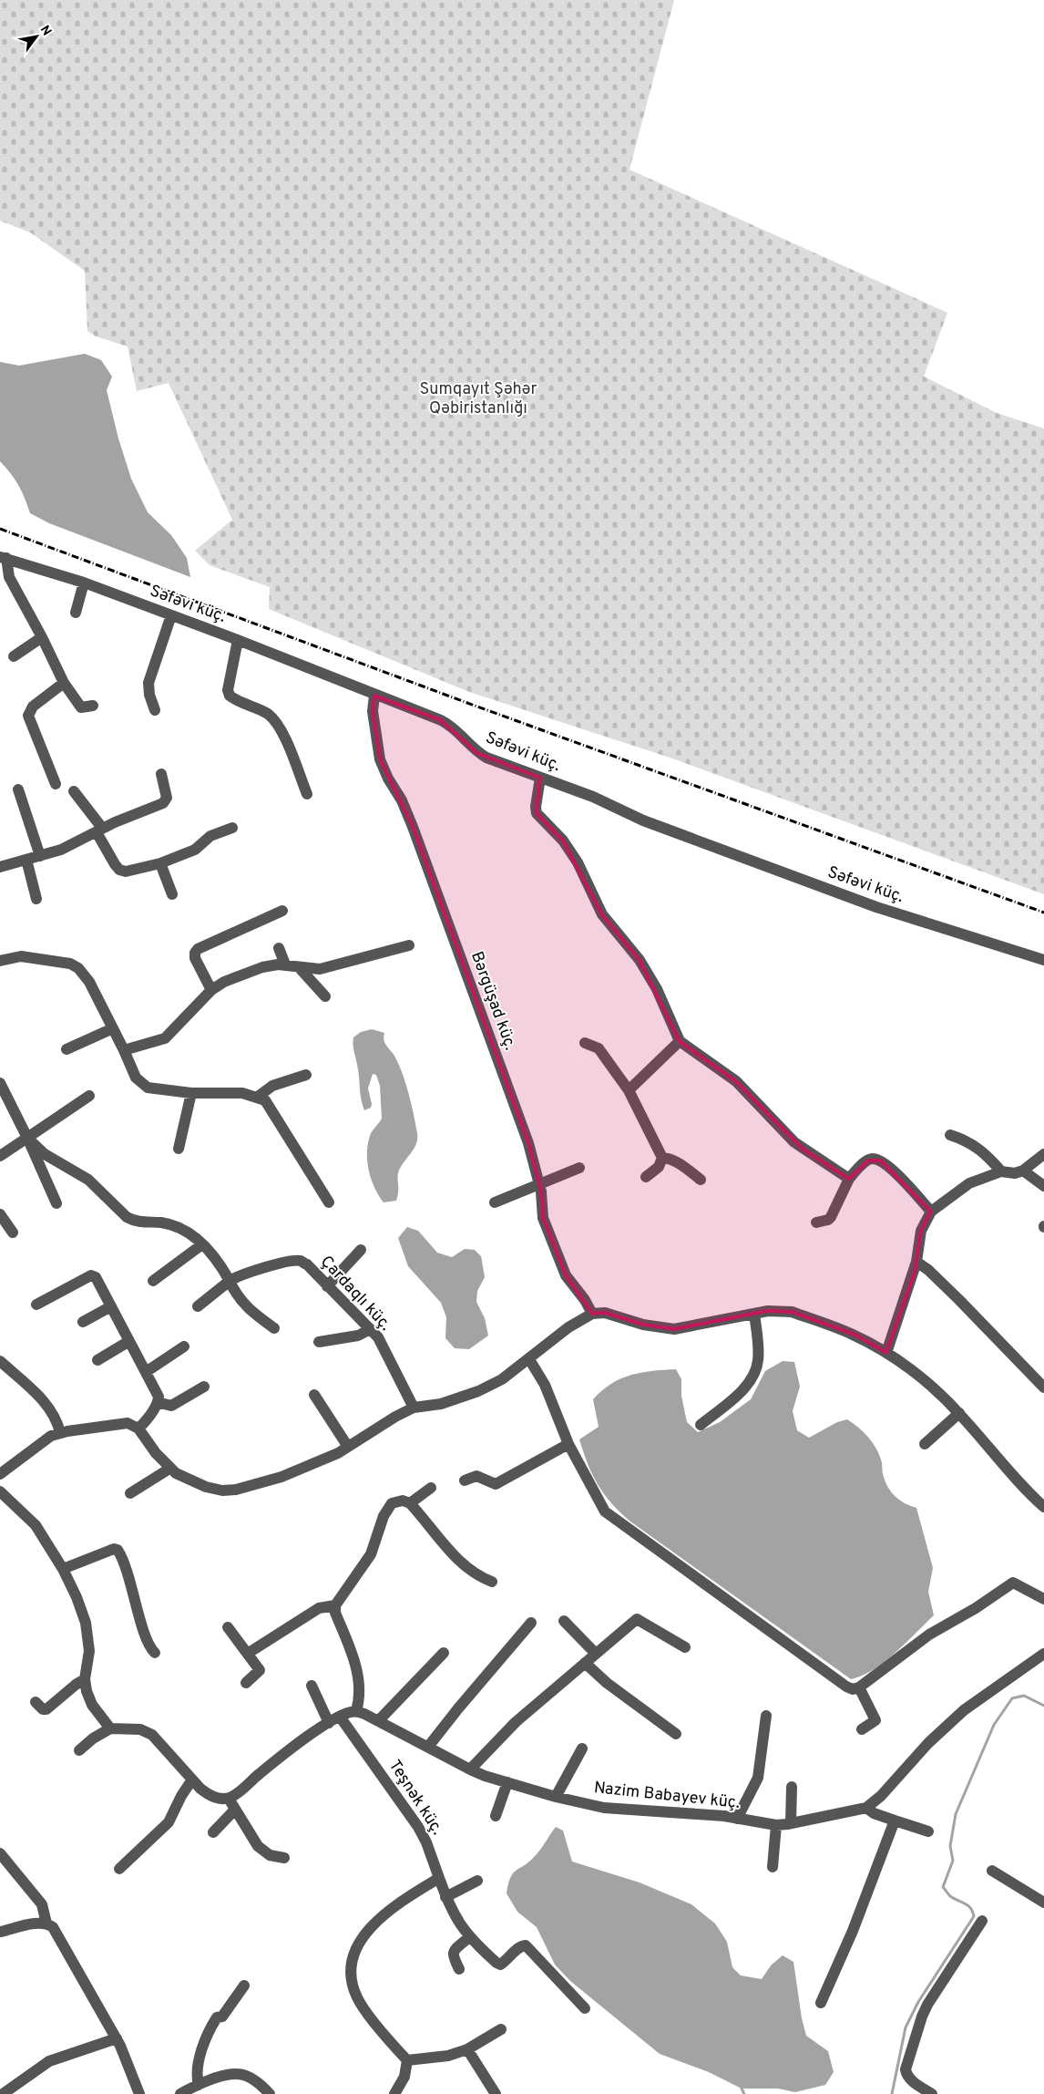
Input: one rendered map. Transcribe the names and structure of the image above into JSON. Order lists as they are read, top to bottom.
{
  "streets": {
    "street": [
      "Səfəvi küç.",
      "Bərgüşad küç.",
      "Çardaqlı küç.",
      "Nazim Babayev küç.",
      "Teşnək küç."
    ]
  },
  "crossings": [
    ["Səfəvi küç.", "Bərgüşad küç."]
  ],
  "parks": ["Sumqayıt Şəhər Qəbiristanlığı"],
  "north": "top right"
}
